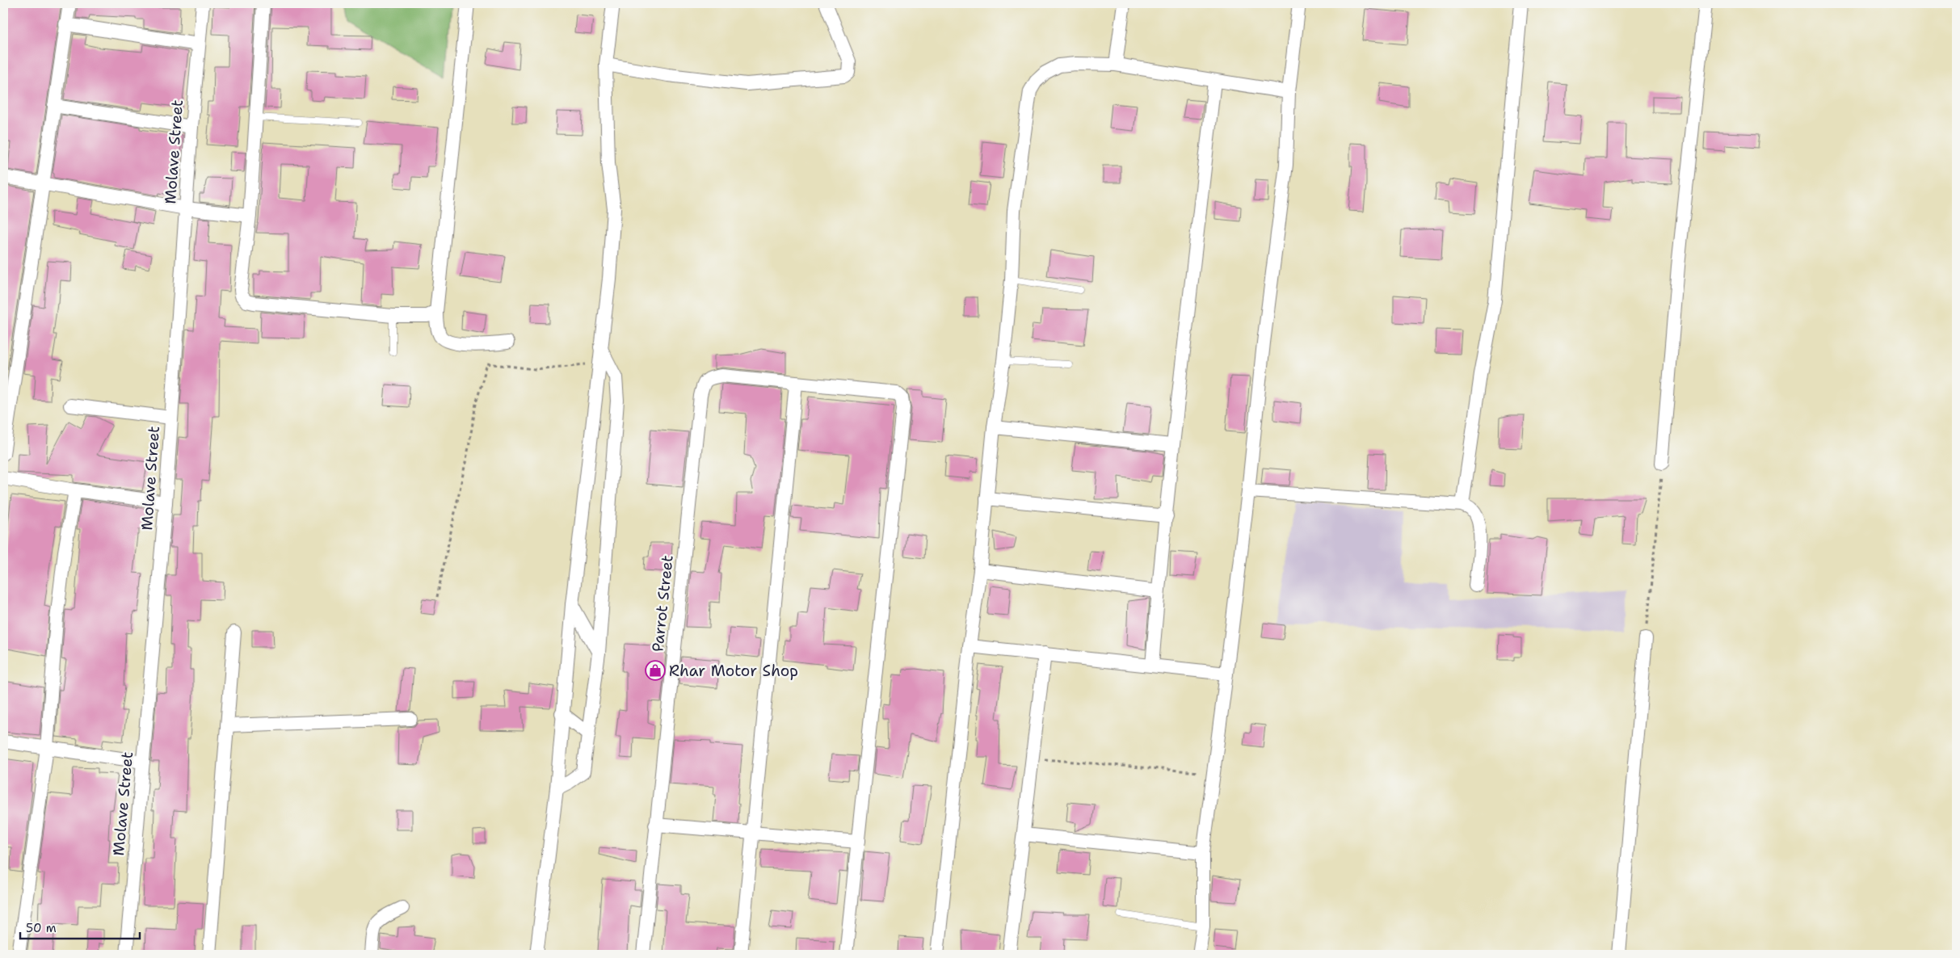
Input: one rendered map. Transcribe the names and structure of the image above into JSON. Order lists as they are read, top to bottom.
{
  "streets": {
    "street": ["Molave Street", "Parrot Street"]
  },
  "places": {
    "shop": ["Rhar Motor Shop"]
  },
  "scale_bar": "50 m"
}
